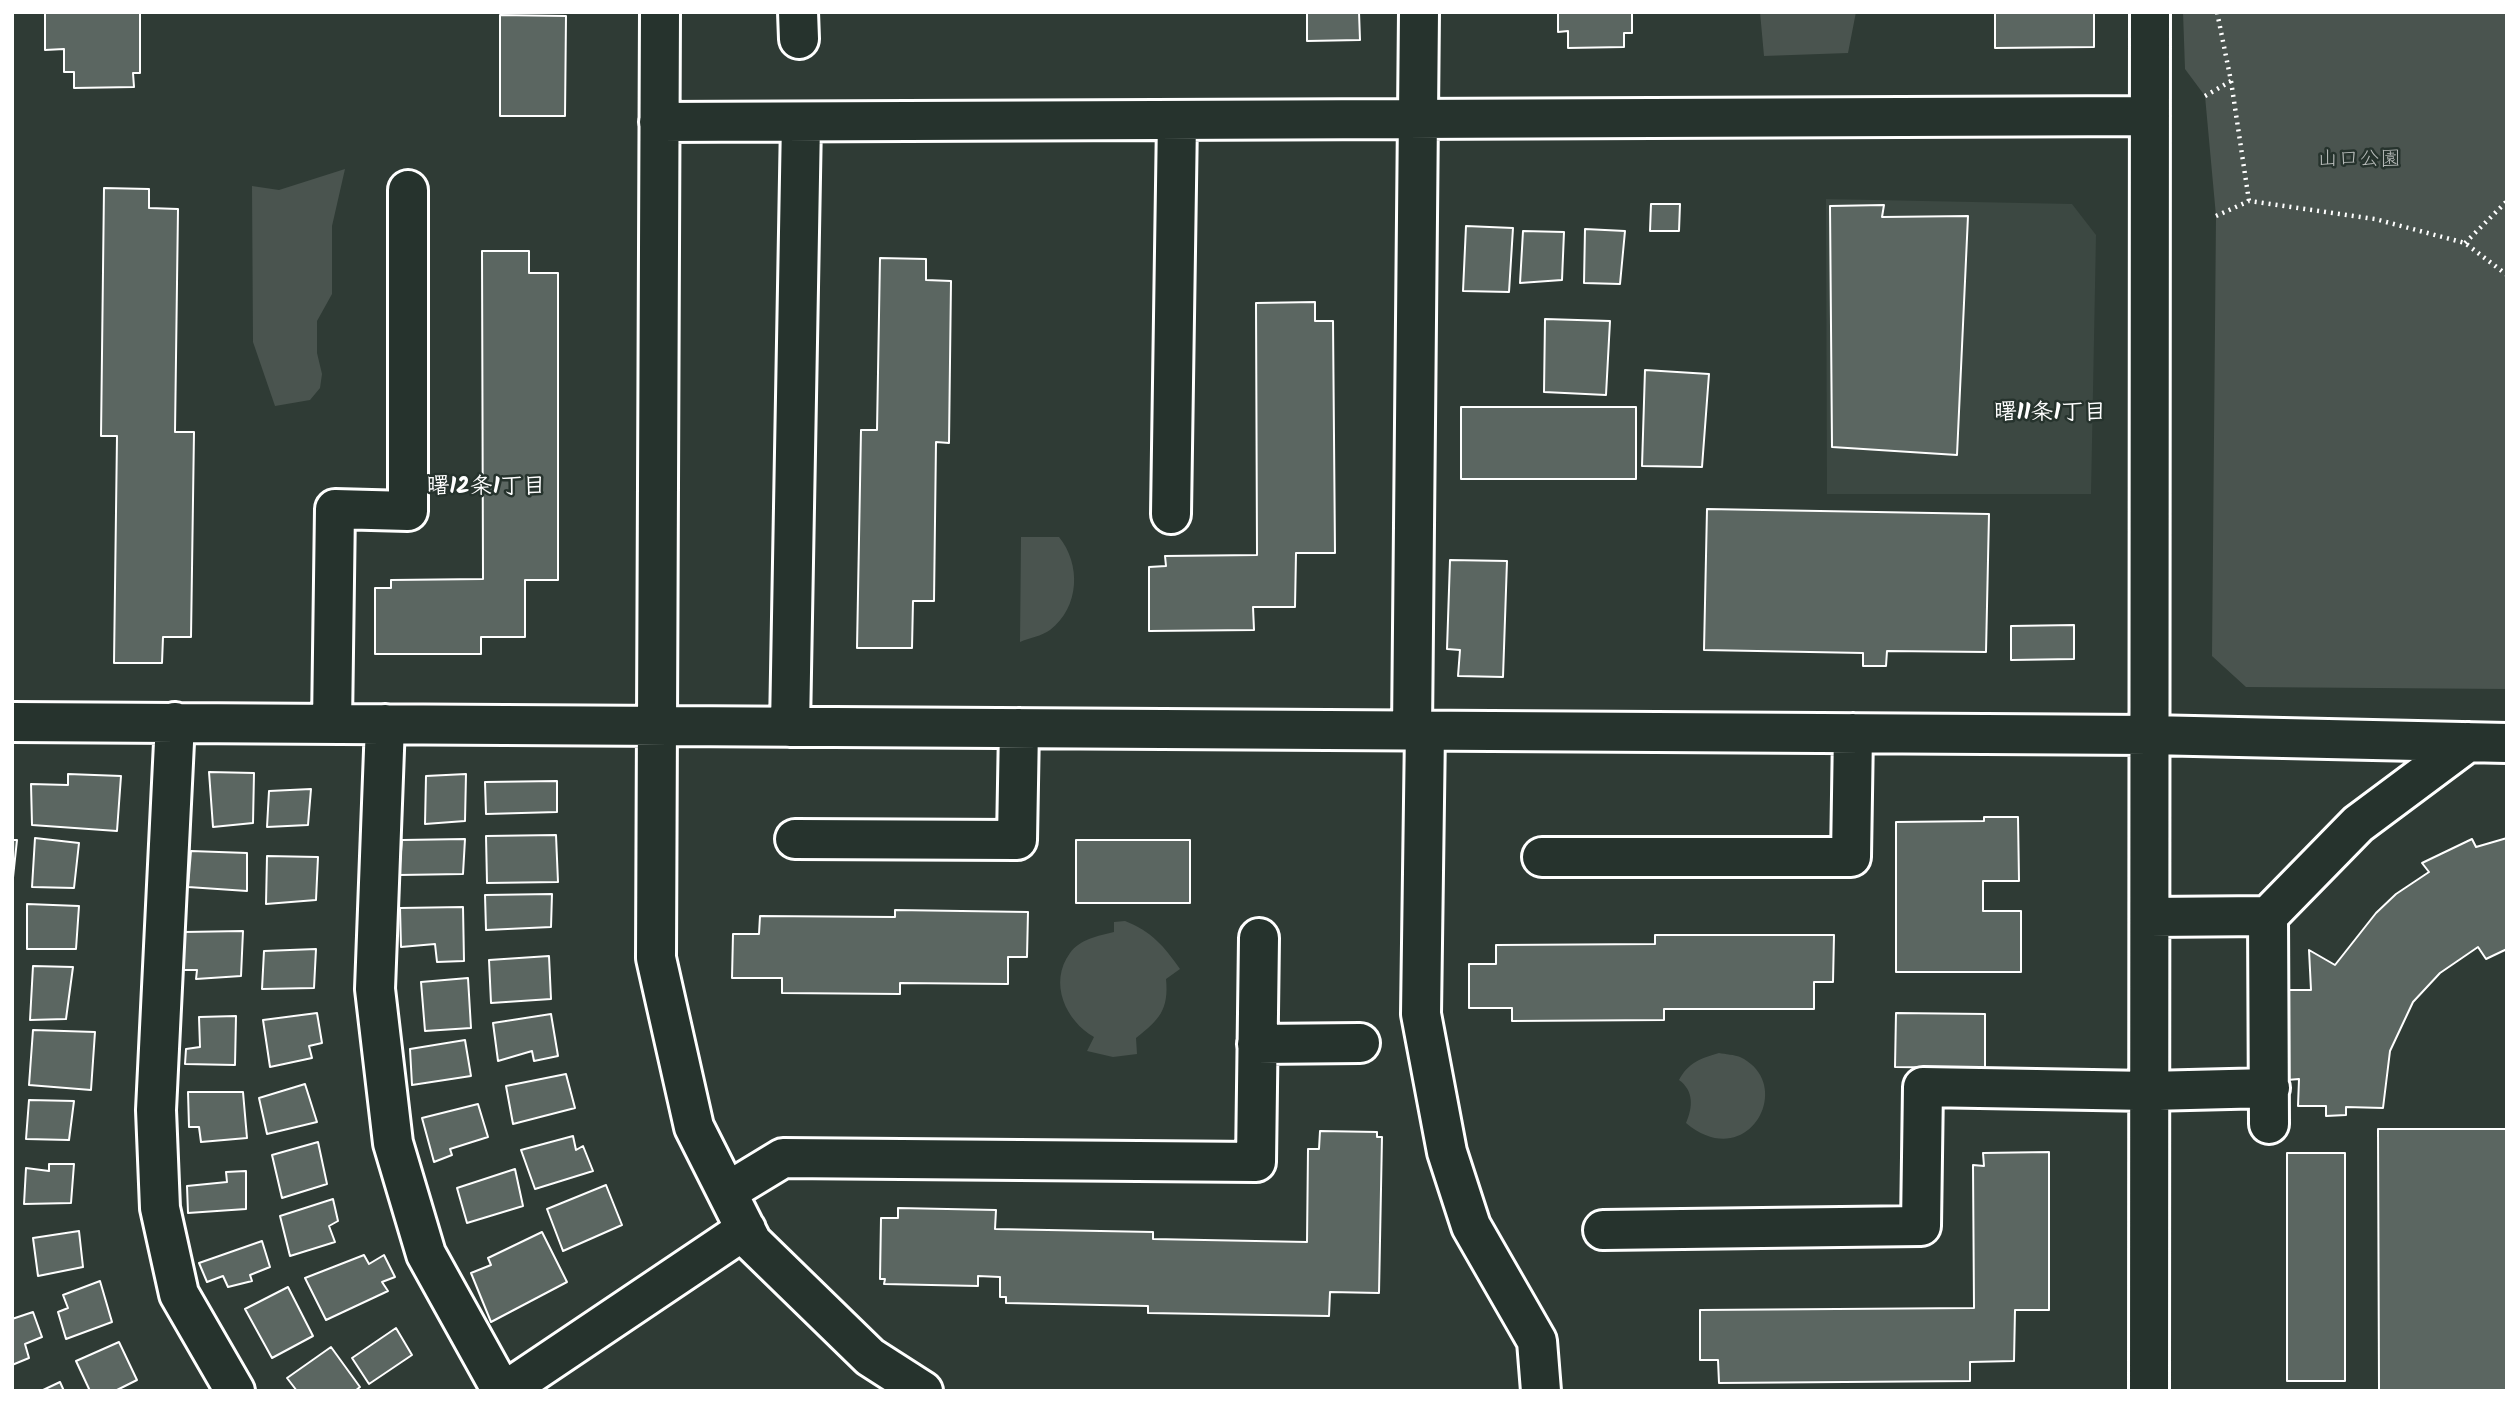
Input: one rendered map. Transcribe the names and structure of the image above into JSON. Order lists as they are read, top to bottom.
{
  "districts": ["曙11条1丁目", "曙12条1丁目"],
  "parks": ["山口公園"]
}
